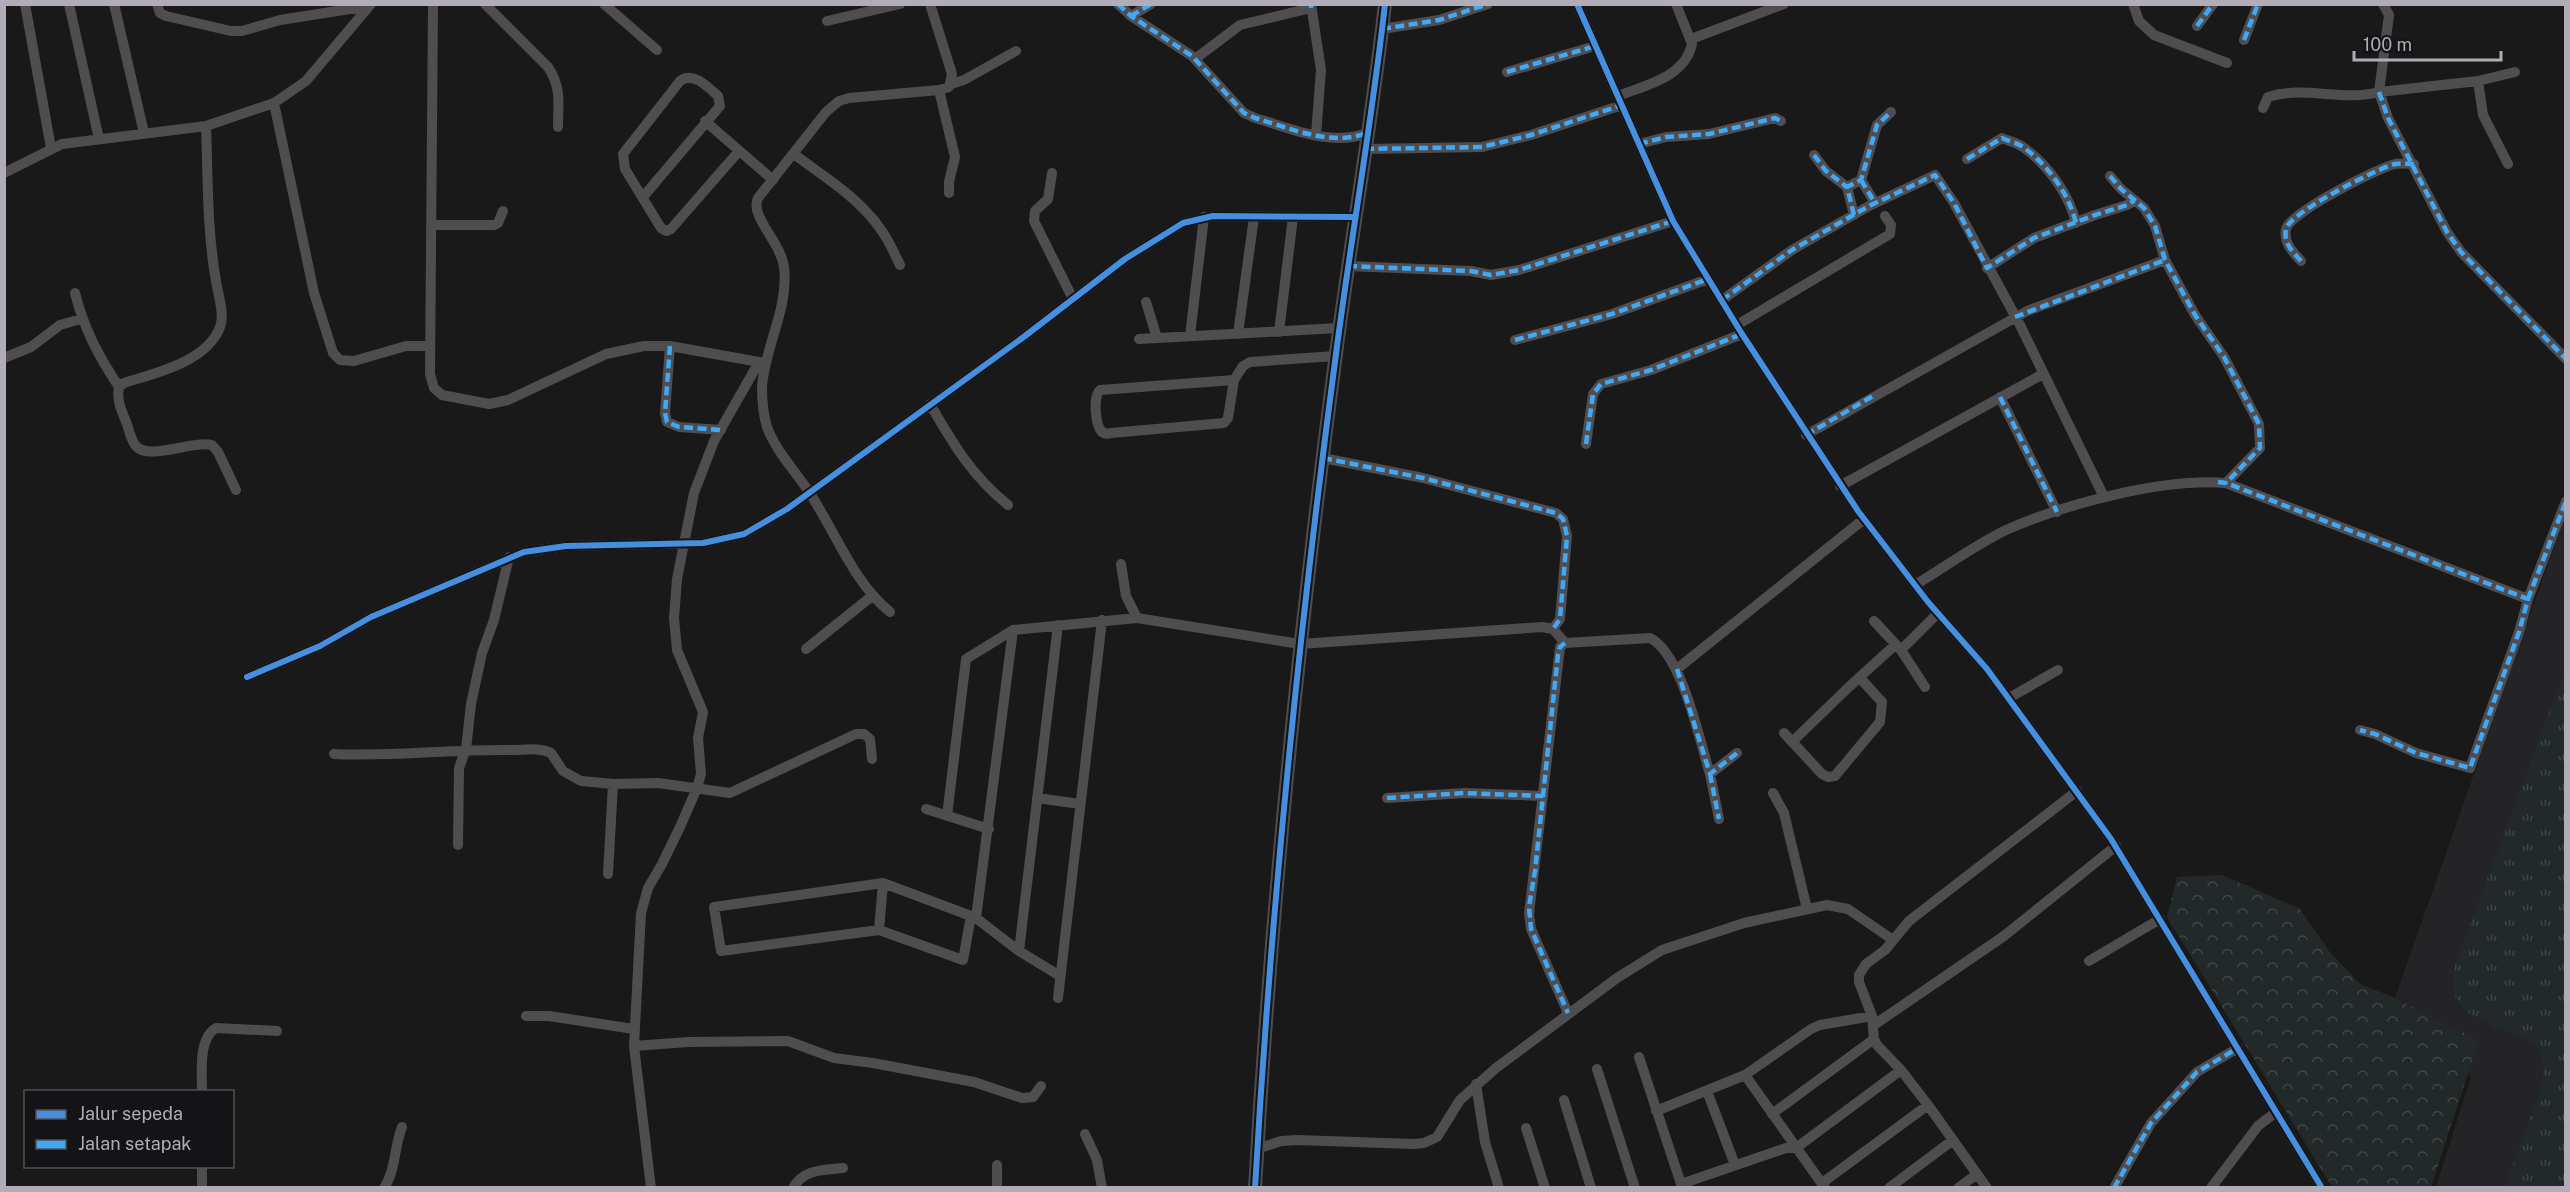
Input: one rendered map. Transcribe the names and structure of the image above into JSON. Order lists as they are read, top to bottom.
{
  "legend": ["Jalur sepeda", "Jalan setapak"],
  "scale_bar": "100 m"
}
